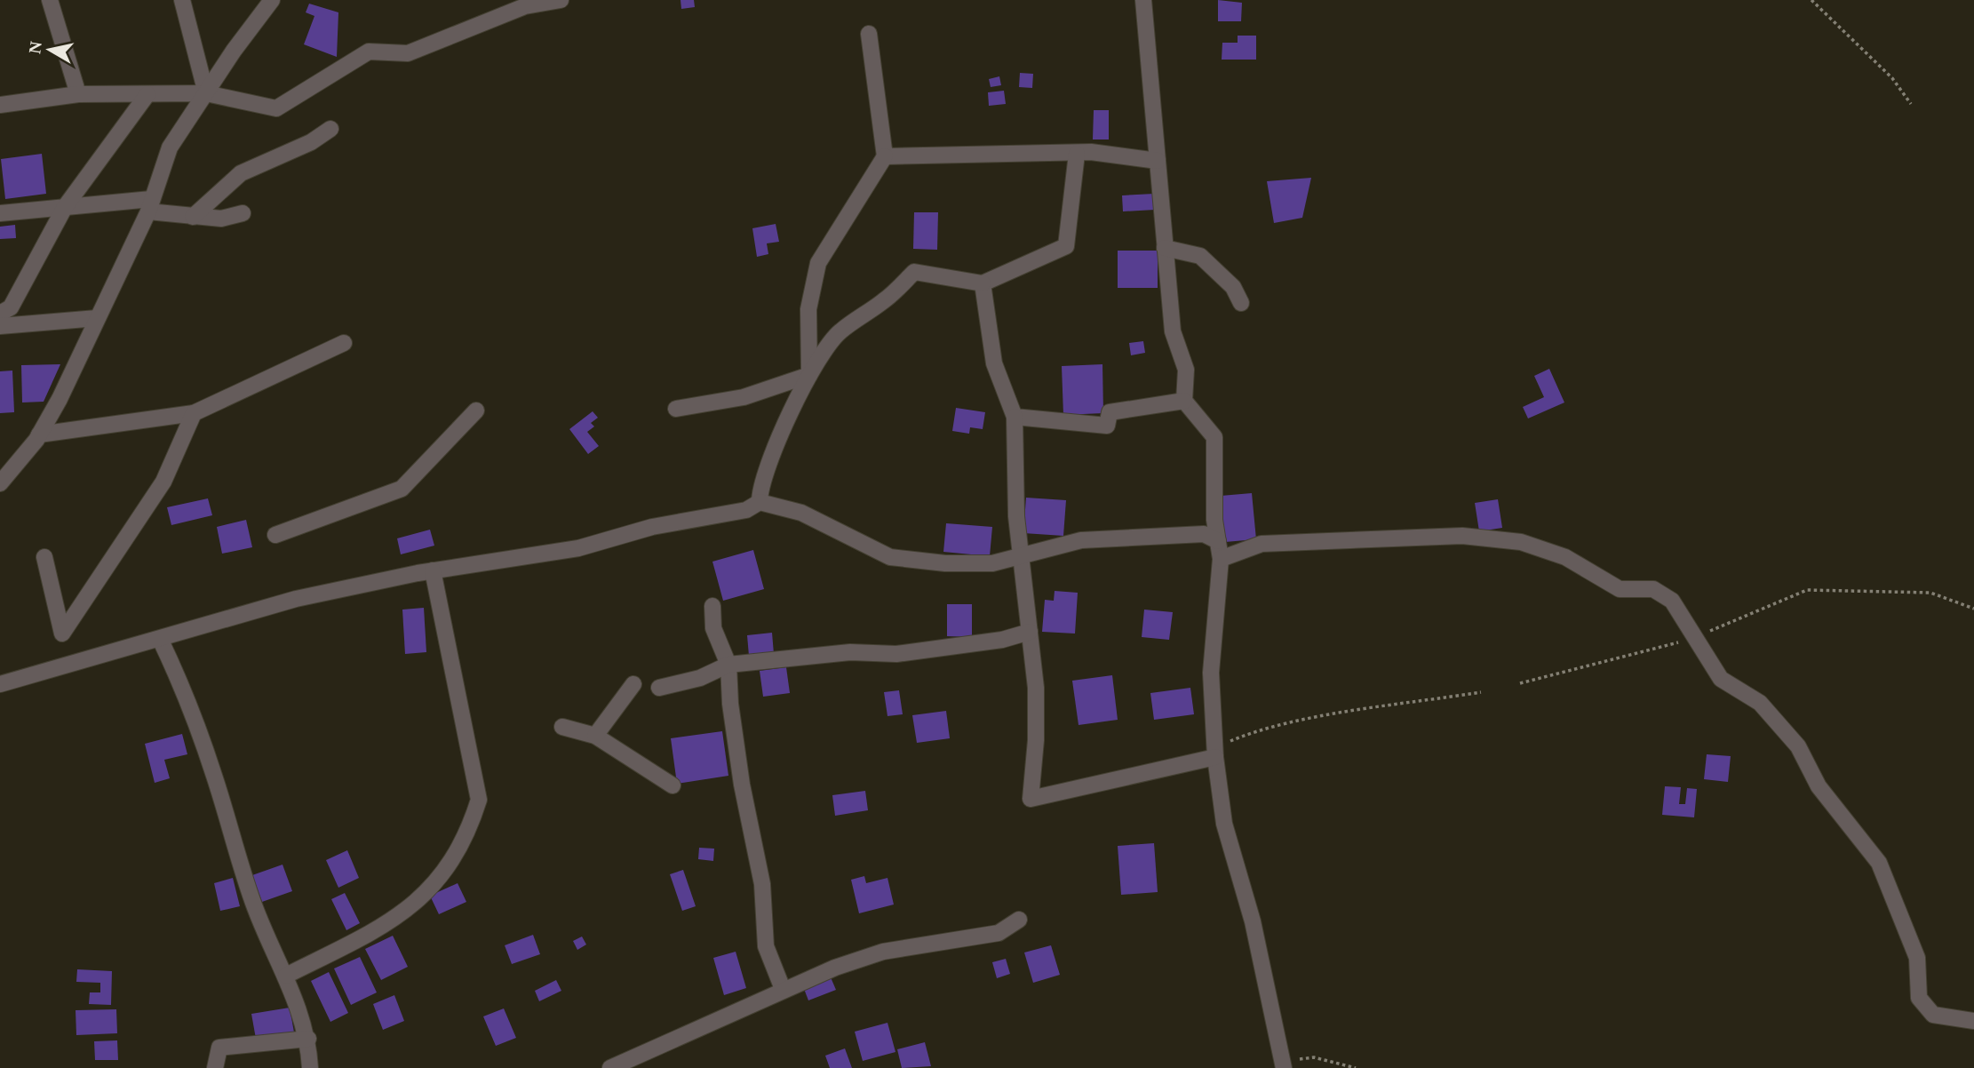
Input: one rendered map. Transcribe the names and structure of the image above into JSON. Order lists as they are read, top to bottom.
{
  "north": "left"
}
